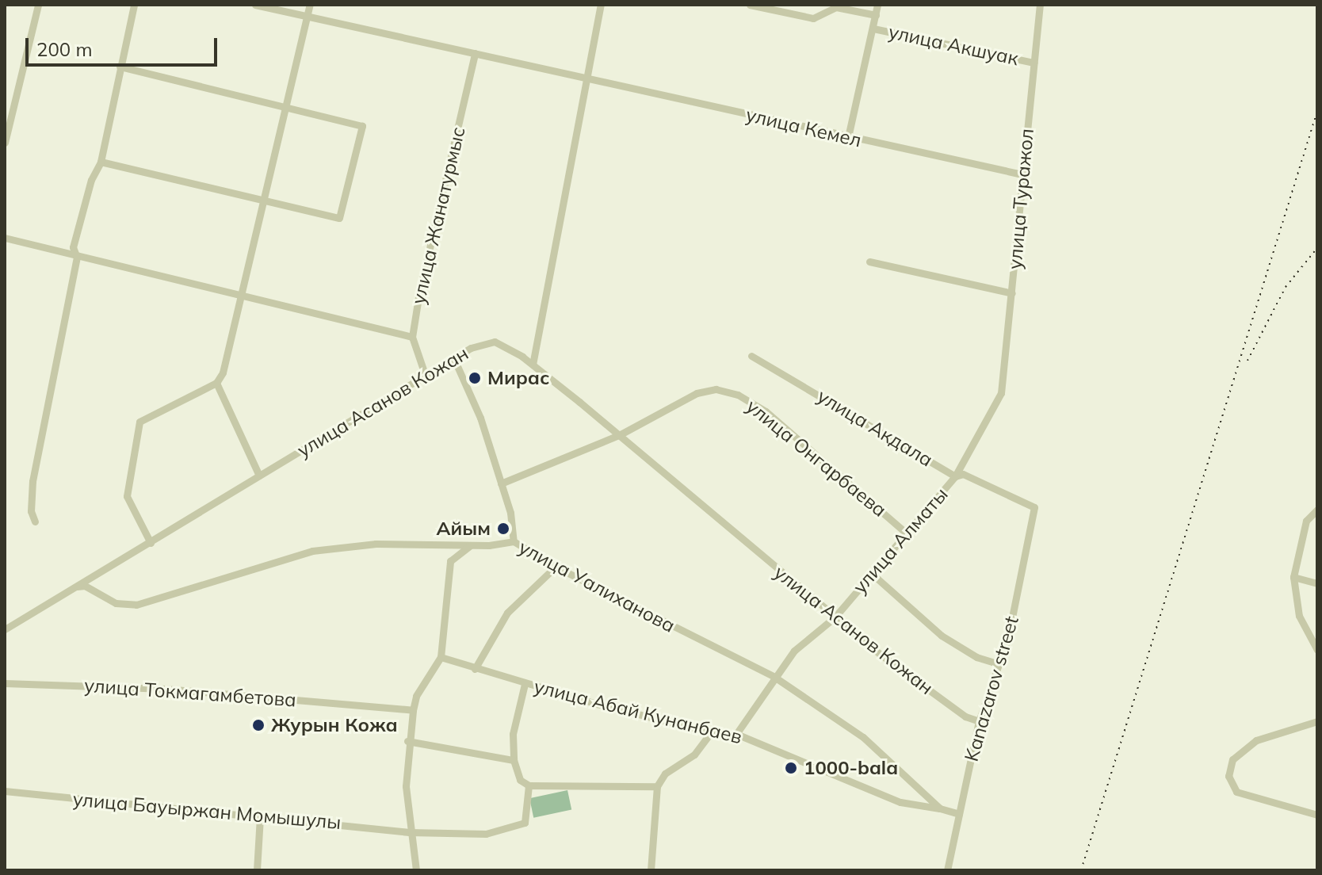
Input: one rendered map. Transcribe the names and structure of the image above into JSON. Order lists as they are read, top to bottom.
{
  "streets": {
    "street": [
      "улица Акшуак",
      "улица Кемел",
      "улица Туражол",
      "улица Жанатурмыс",
      "улица Асанов Кожан",
      "улица Акдала",
      "улица Онгарбаева",
      "улица Алматы",
      "улица Уалиханова",
      "Kanazarov street",
      "улица Токмагамбетова",
      "улица Абай Кунанбаев",
      "улица Бауыржан Момышулы"
    ]
  },
  "crossings": [
    ["улица Акшуак", "улица Туражол"],
    ["улица Кемел", "улица Туражол"],
    ["улица Кемел", "улица Жанатурмыс"],
    ["улица Туражол", "улица Алматы"],
    ["улица Асанов Кожан", "улица Онгарбаева"],
    ["улица Асанов Кожан", "улица Алматы"],
    ["улица Асанов Кожан", "улица Уалиханова"],
    ["улица Асанов Кожан", "Kanazarov street"],
    ["улица Акдала", "улица Алматы"],
    ["улица Акдала", "Kanazarov street"],
    ["улица Онгарбаева", "улица Алматы"],
    ["улица Алматы", "улица Уалиханова"],
    ["улица Алматы", "улица Абай Кунанбаев"],
    ["улица Уалиханова", "Kanazarov street"],
    ["улица Уалиханова", "улица Абай Кунанбаев"]
  ],
  "places": [
    "Мирас",
    "Айым",
    "Журын Кожа",
    "1000-bala"
  ],
  "scale_bar": "200 m"
}
